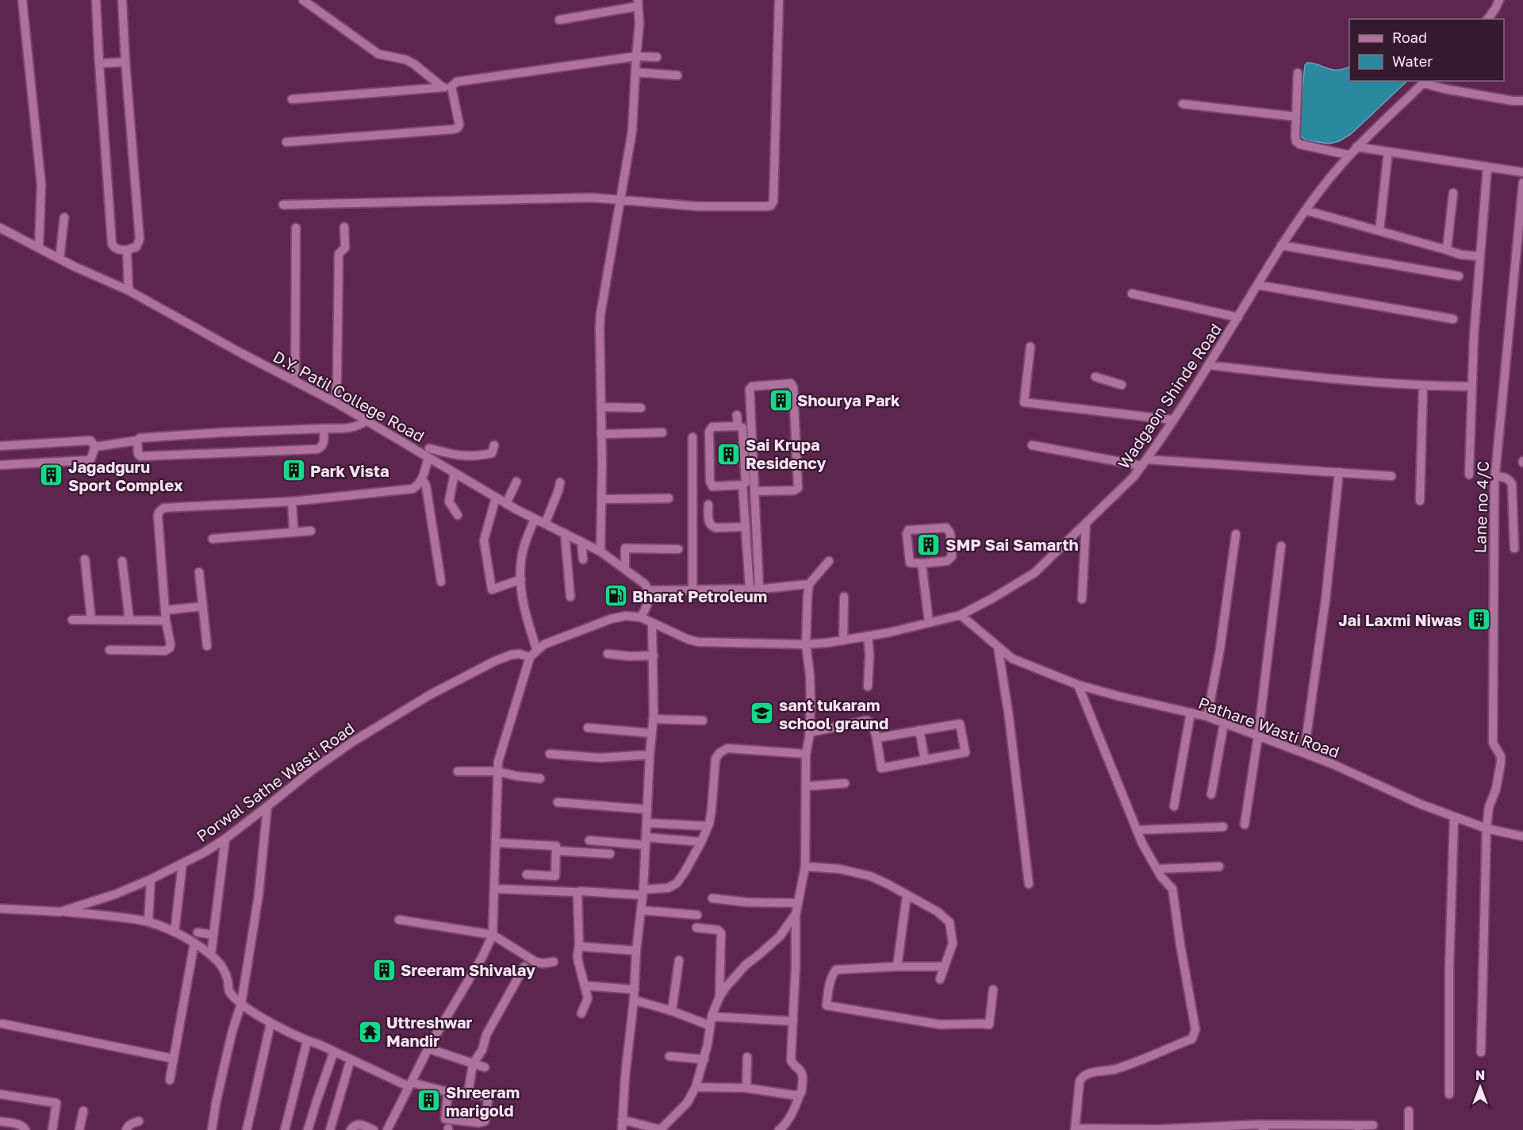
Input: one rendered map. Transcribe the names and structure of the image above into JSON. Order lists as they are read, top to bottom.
{
  "streets": {
    "street": [
      "D.Y. Patil College Road",
      "Wadgaon Shinde Road",
      "Lane no 4/C",
      "Pathare Wasti Road",
      "Porwal Sathe Wasti Road"
    ]
  },
  "crossings": [
    ["Wadgaon Shinde Road", "Pathare Wasti Road"],
    ["Lane no 4/C", "Pathare Wasti Road"]
  ],
  "places": {
    "building": [
      "Shourya Park",
      "Sai Krupa Residency",
      "Park Vista",
      "Jagadguru Sport Complex",
      "SMP Sai Samarth",
      "Jai Laxmi Niwas",
      "Sreeram Shivalay",
      "Shreeram marigold"
    ],
    "fuel station": ["Bharat Petroleum"],
    "school or university": ["sant tukaram school graund"],
    "temple": ["Uttreshwar Mandir"]
  },
  "legend": ["Road", "Water"],
  "north": "top"
}
